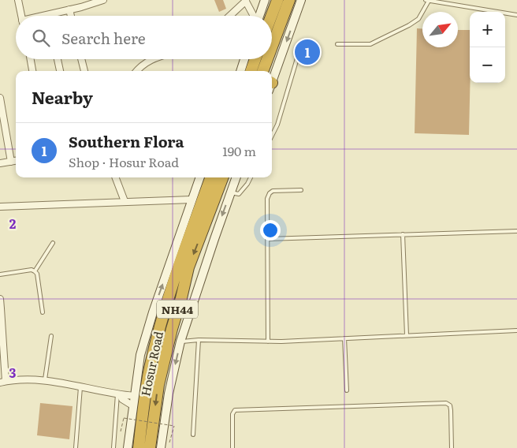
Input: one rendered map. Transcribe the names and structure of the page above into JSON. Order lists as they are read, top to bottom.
{
  "streets": {
    "highway": ["NH44", "Hosur Road"]
  },
  "north": "top right",
  "page": {
    "map_buttons": ["+", "−"],
    "search": "Search here",
    "pins": "1",
    "heading": "Nearby",
    "list": [
      {
        "mark": "1",
        "name": "Southern Flora",
        "note": "Shop · Hosur Road",
        "value": "190 m"
      }
    ]
  },
  "grid": {
    "rows": ["2", "3"]
  }
}
